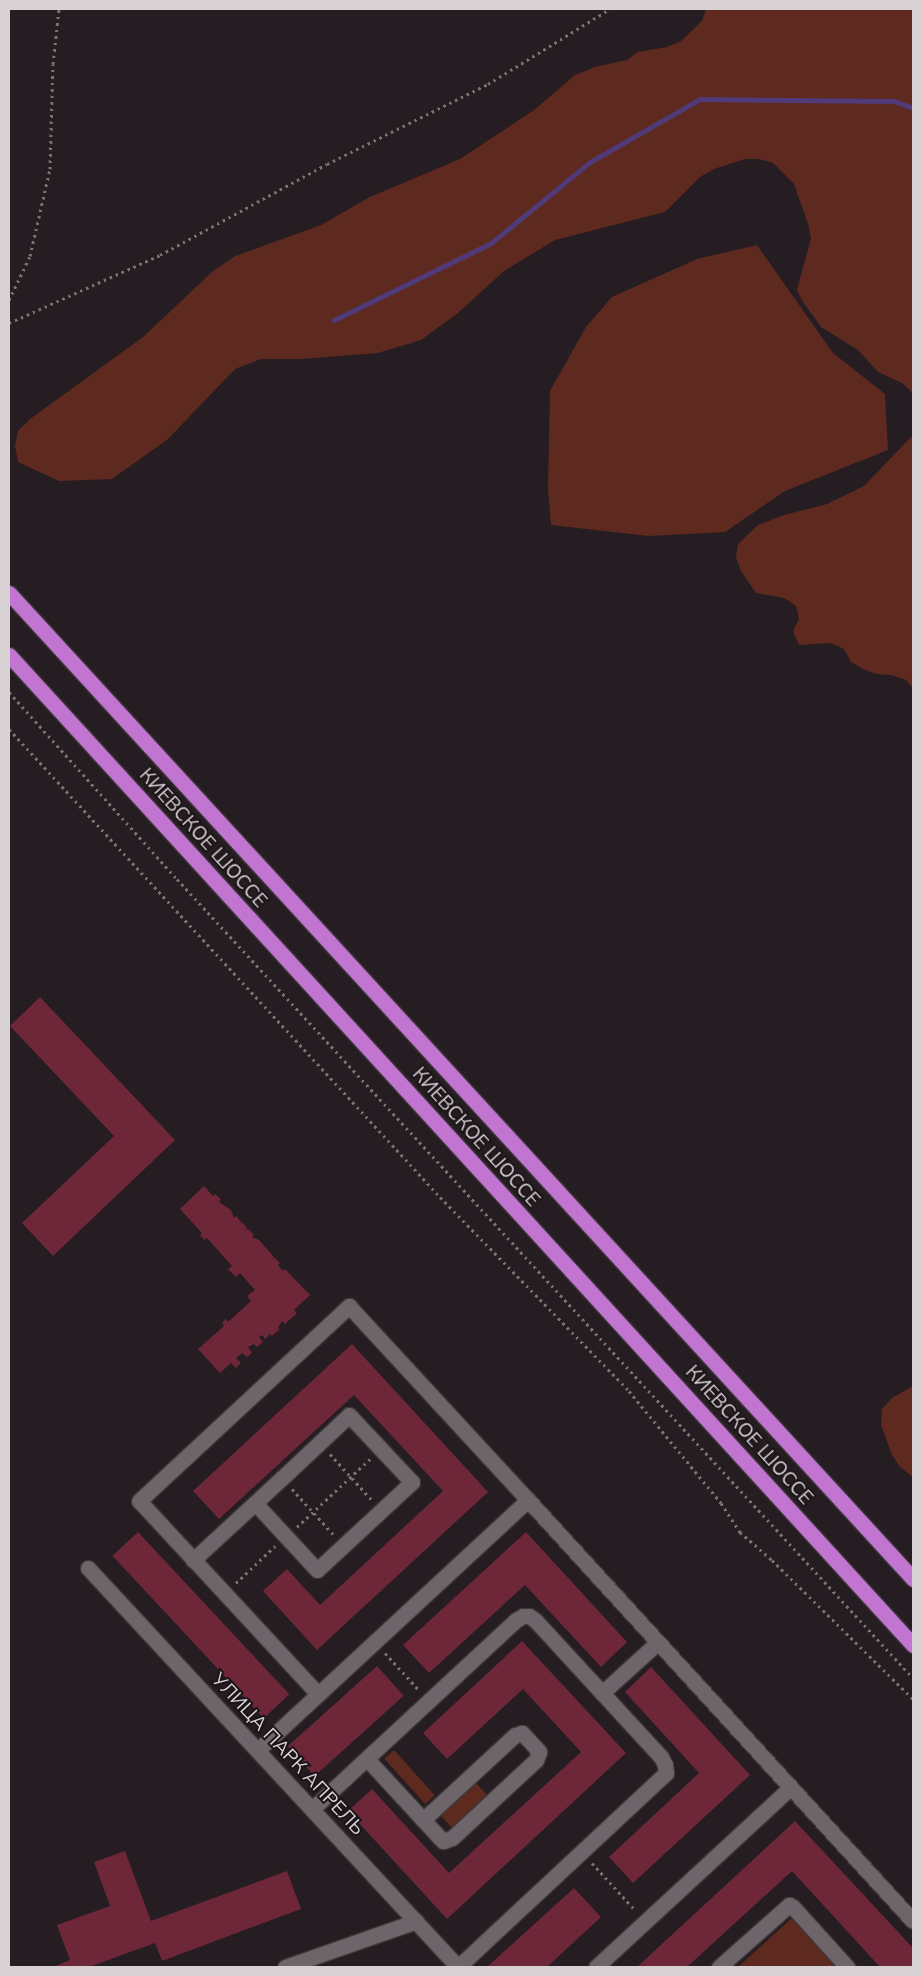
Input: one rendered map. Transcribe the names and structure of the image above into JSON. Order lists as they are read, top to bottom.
{
  "streets": {
    "highway": ["КИЕВСКОЕ ШОССЕ"],
    "street": ["УЛИЦА ПАРК АПРЕЛЬ"]
  }
}
